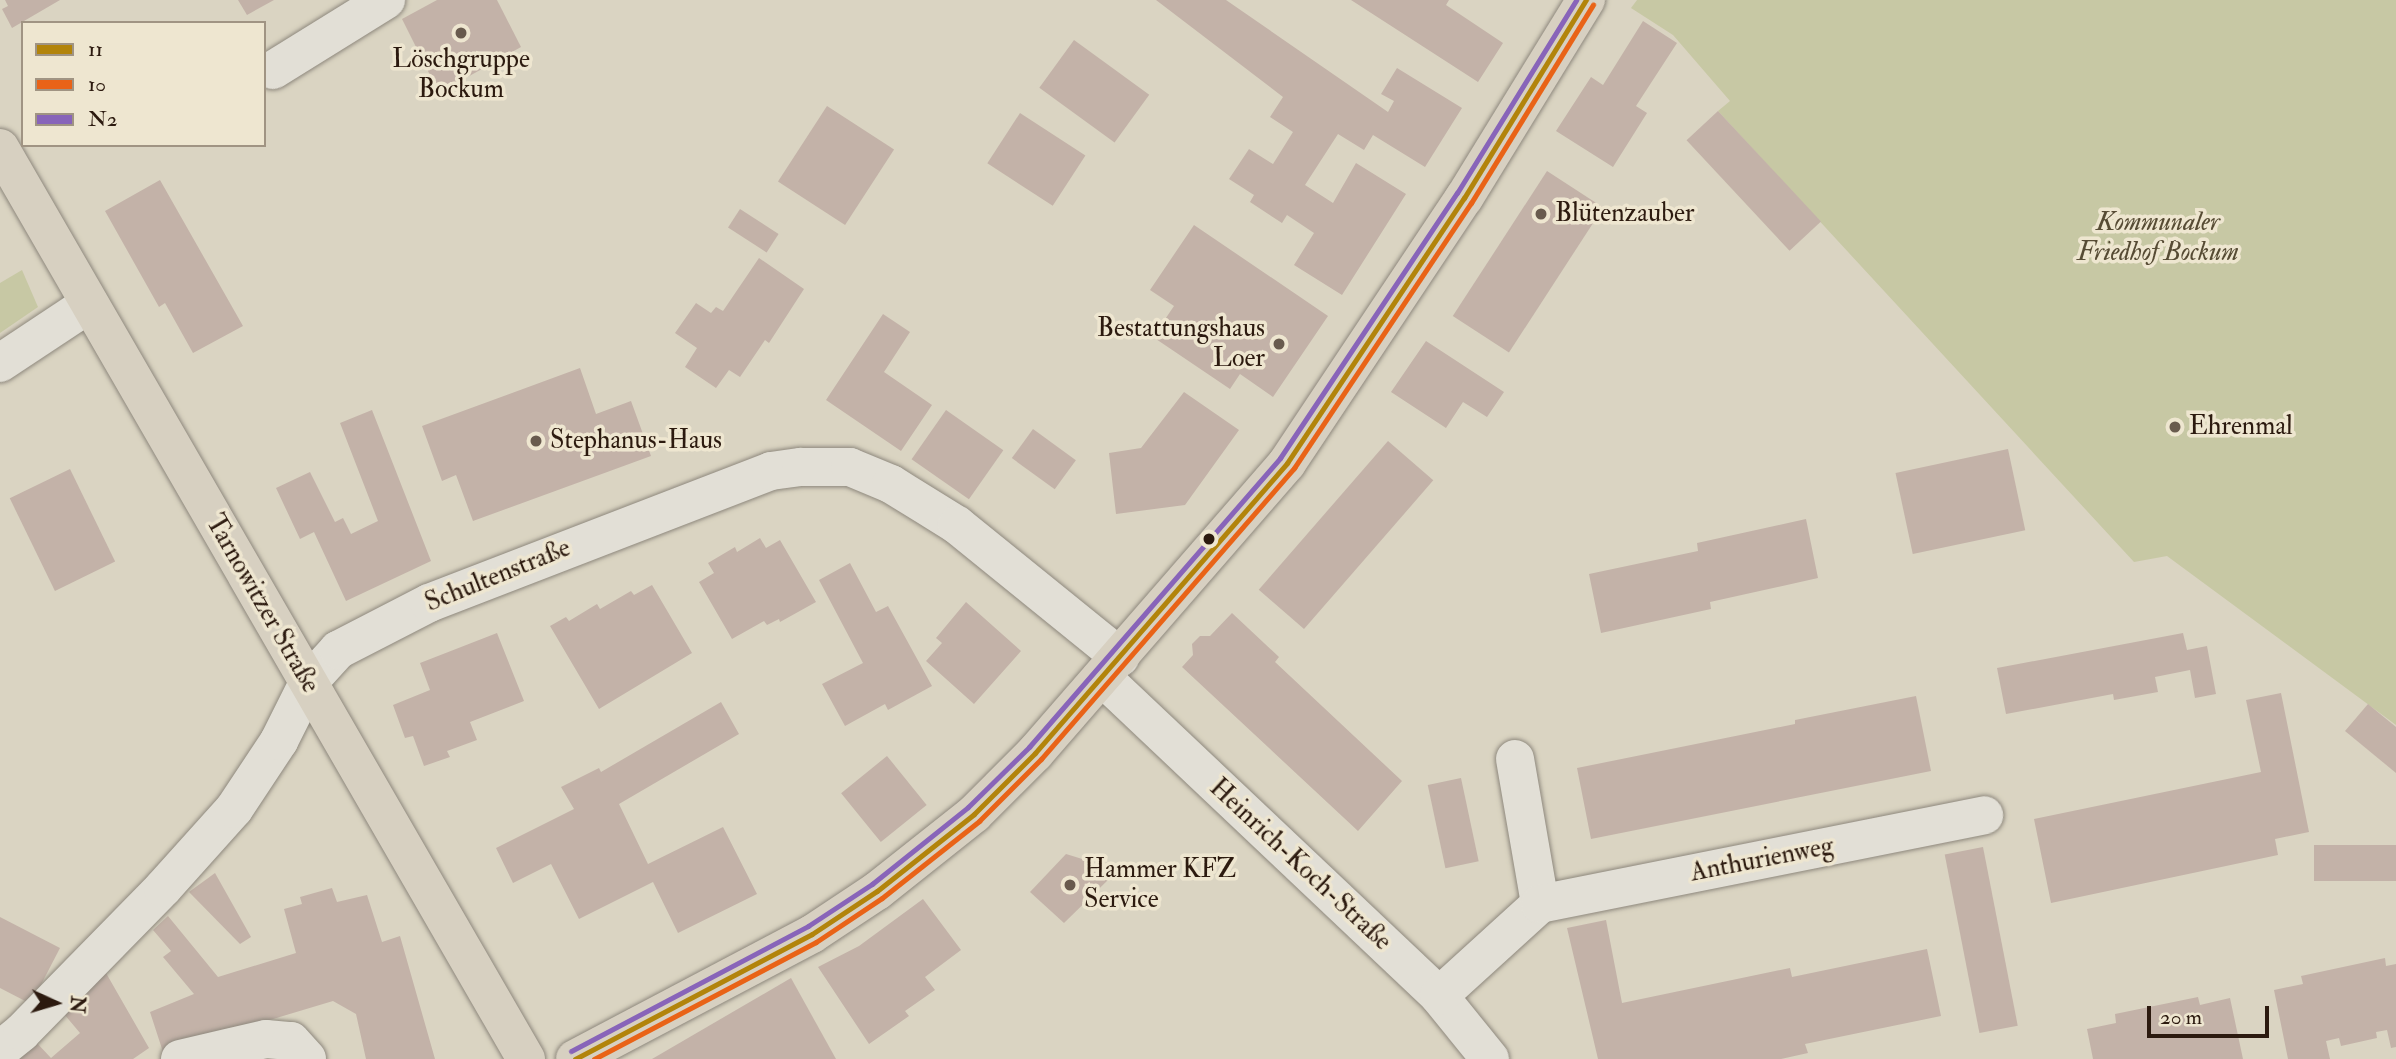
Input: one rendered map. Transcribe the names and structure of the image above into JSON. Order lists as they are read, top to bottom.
{
  "streets": {
    "main road": ["Tarnowitzer Straße"],
    "street": ["Schultenstraße", "Anthurienweg", "Heinrich-Koch-Straße"]
  },
  "crossings": [
    ["Schultenstraße", "Tarnowitzer Straße"],
    ["Schultenstraße", "Heinrich-Koch-Straße"]
  ],
  "parks": ["Kommunaler Friedhof Bockum"],
  "places": [
    "Löschgruppe Bockum",
    "Blütenzauber",
    "Bestattungshaus Loer",
    "Ehrenmal",
    "Stephanus-Haus",
    "Hammer KFZ Service"
  ],
  "lines": ["transit line 11", "transit line N2", "transit line 10"],
  "legend": ["11", "10", "N2"],
  "scale_bar": "20 m",
  "north": "right"
}
